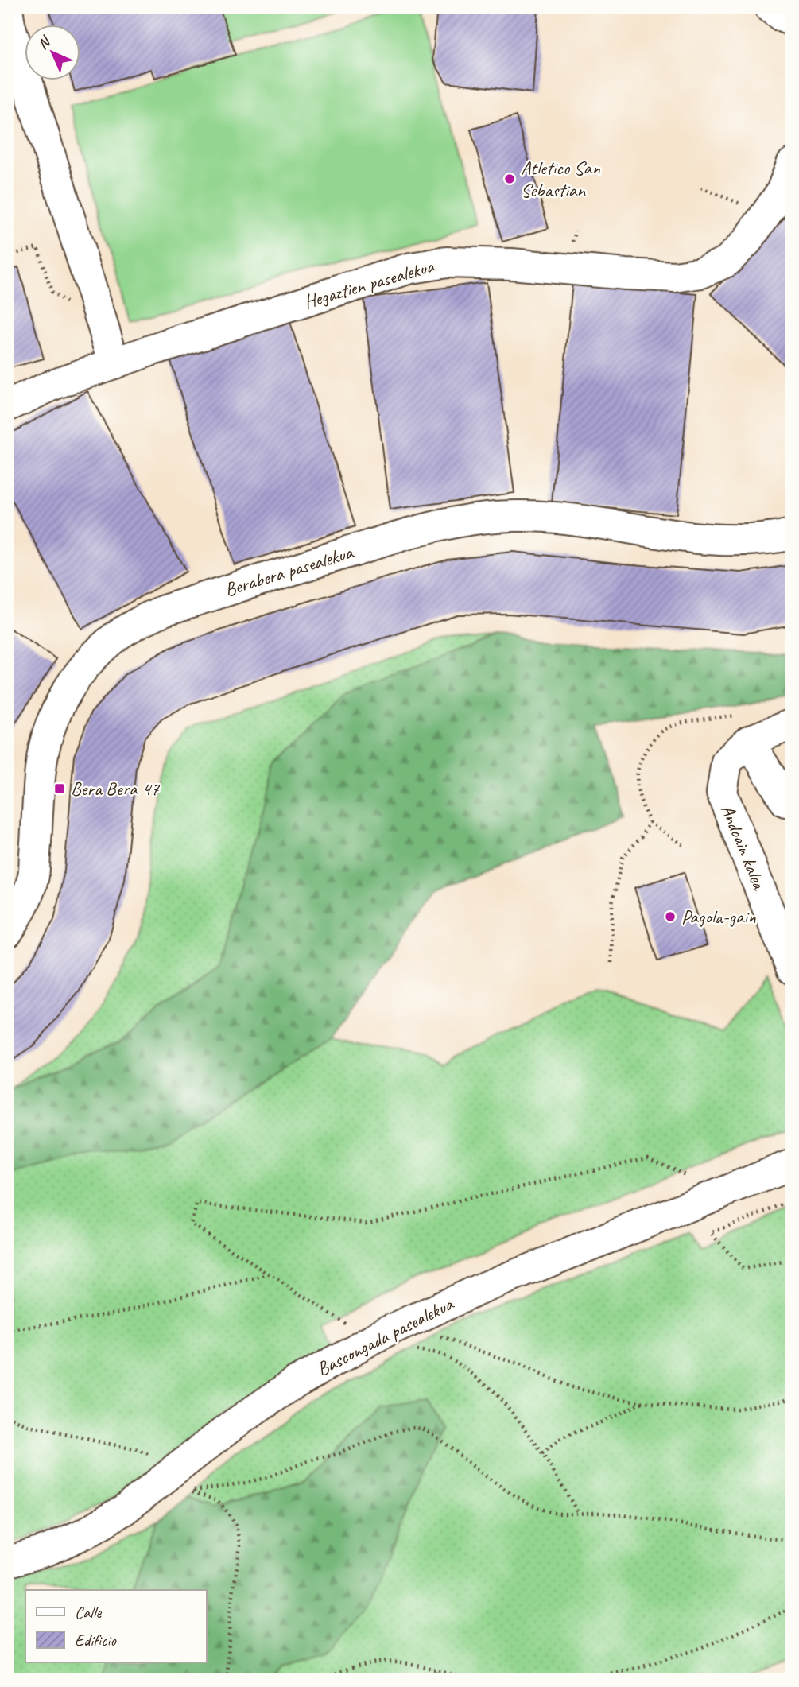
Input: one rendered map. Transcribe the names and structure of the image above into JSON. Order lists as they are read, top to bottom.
{
  "streets": {
    "street": [
      "Hegaztien pasealekua",
      "Berabera pasealekua",
      "Andoain kalea",
      "Bascongada pasealekua"
    ]
  },
  "places": {
    "other": ["Atletico San Sebastian", "Pagola-gain"],
    "transit": ["Bera Bera 47"]
  },
  "legend": ["Calle", "Edificio"],
  "north": "top left"
}
